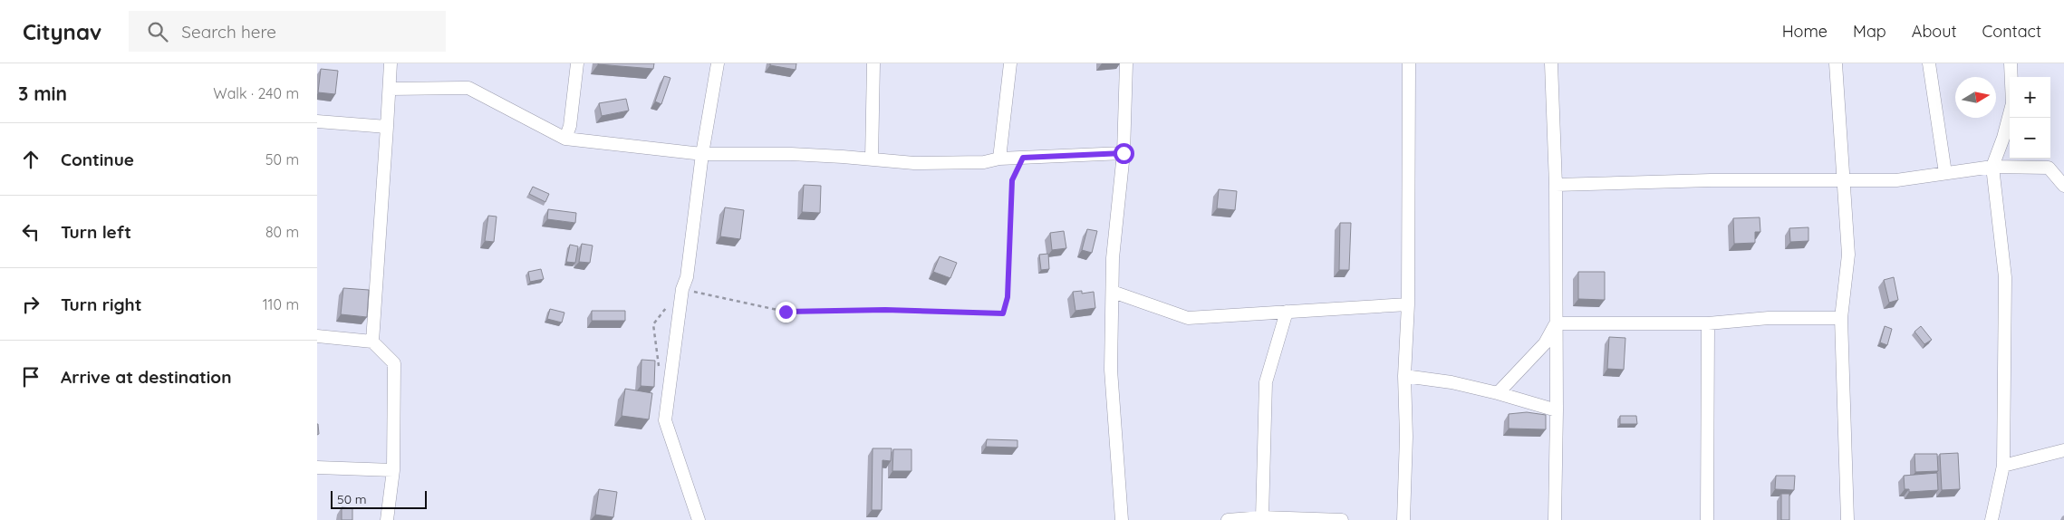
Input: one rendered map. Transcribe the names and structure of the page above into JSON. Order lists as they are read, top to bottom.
{
  "scale_bar": "50 m",
  "north": "right",
  "page": {
    "header": "Citynav",
    "search": "Search here",
    "nav": [
      "Home",
      "Map",
      "About",
      "Contact"
    ],
    "heading": ["3 min", "Walk · 240 m"],
    "map_buttons": ["+", "−"],
    "list": [
      ["Continue", "50 m"],
      ["Turn left", "80 m"],
      ["Turn right", "110 m"],
      "Arrive at destination"
    ],
    "scale": "50 m"
  }
}
